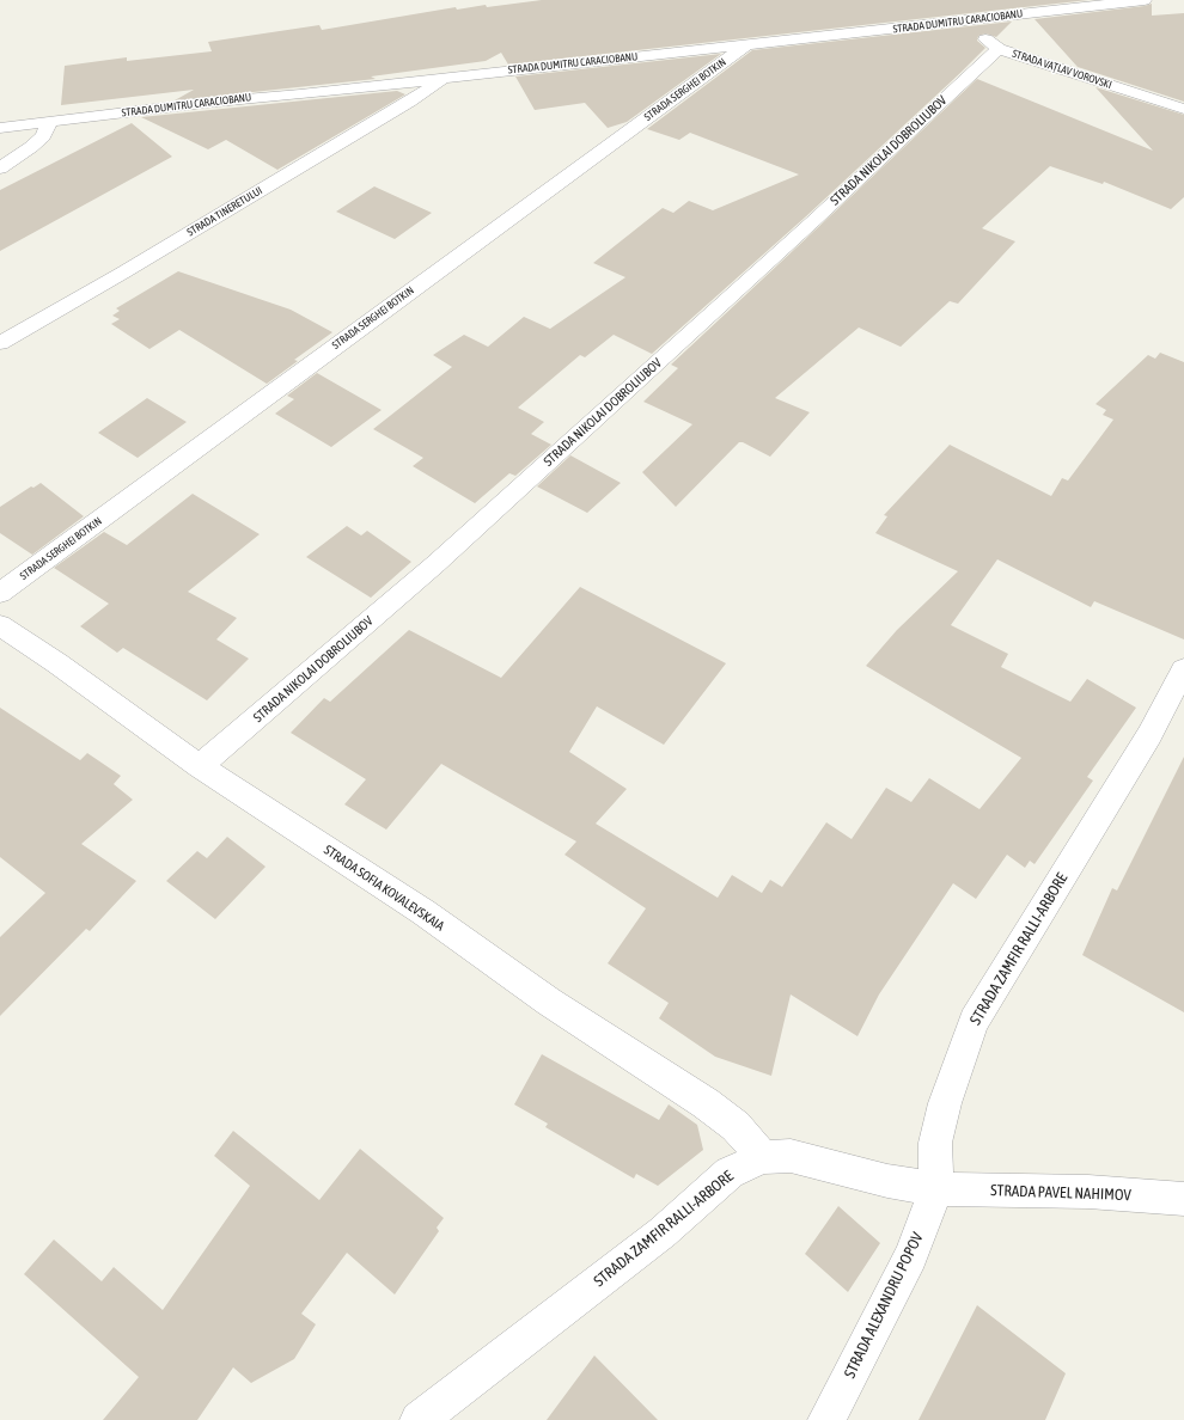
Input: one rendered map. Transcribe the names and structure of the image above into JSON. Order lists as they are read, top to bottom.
{
  "streets": {
    "street": [
      "STRADA DUMITRU CARACIOBANU",
      "STRADA VAȚLAV VOROVSKI",
      "STRADA SERGHEI BOTKIN",
      "STRADA NIKOLAI DOBROLIUBOV",
      "STRADA TINERETULUI",
      "STRADA SOFIA KOVALEVSKAIA",
      "STRADA ZAMFIR RALLI-ARBORE",
      "STRADA PAVEL NAHIMOV",
      "STRADA ALEXANDRU POPOV"
    ]
  },
  "crossings": [
    ["STRADA DUMITRU CARACIOBANU", "STRADA VAȚLAV VOROVSKI"],
    ["STRADA DUMITRU CARACIOBANU", "STRADA SERGHEI BOTKIN"],
    ["STRADA DUMITRU CARACIOBANU", "STRADA TINERETULUI"],
    ["STRADA VAȚLAV VOROVSKI", "STRADA NIKOLAI DOBROLIUBOV"],
    ["STRADA NIKOLAI DOBROLIUBOV", "STRADA SOFIA KOVALEVSKAIA"],
    ["STRADA SOFIA KOVALEVSKAIA", "STRADA ZAMFIR RALLI-ARBORE"],
    ["STRADA ZAMFIR RALLI-ARBORE", "STRADA PAVEL NAHIMOV"],
    ["STRADA ZAMFIR RALLI-ARBORE", "STRADA ALEXANDRU POPOV"],
    ["STRADA PAVEL NAHIMOV", "STRADA ALEXANDRU POPOV"]
  ]
}
